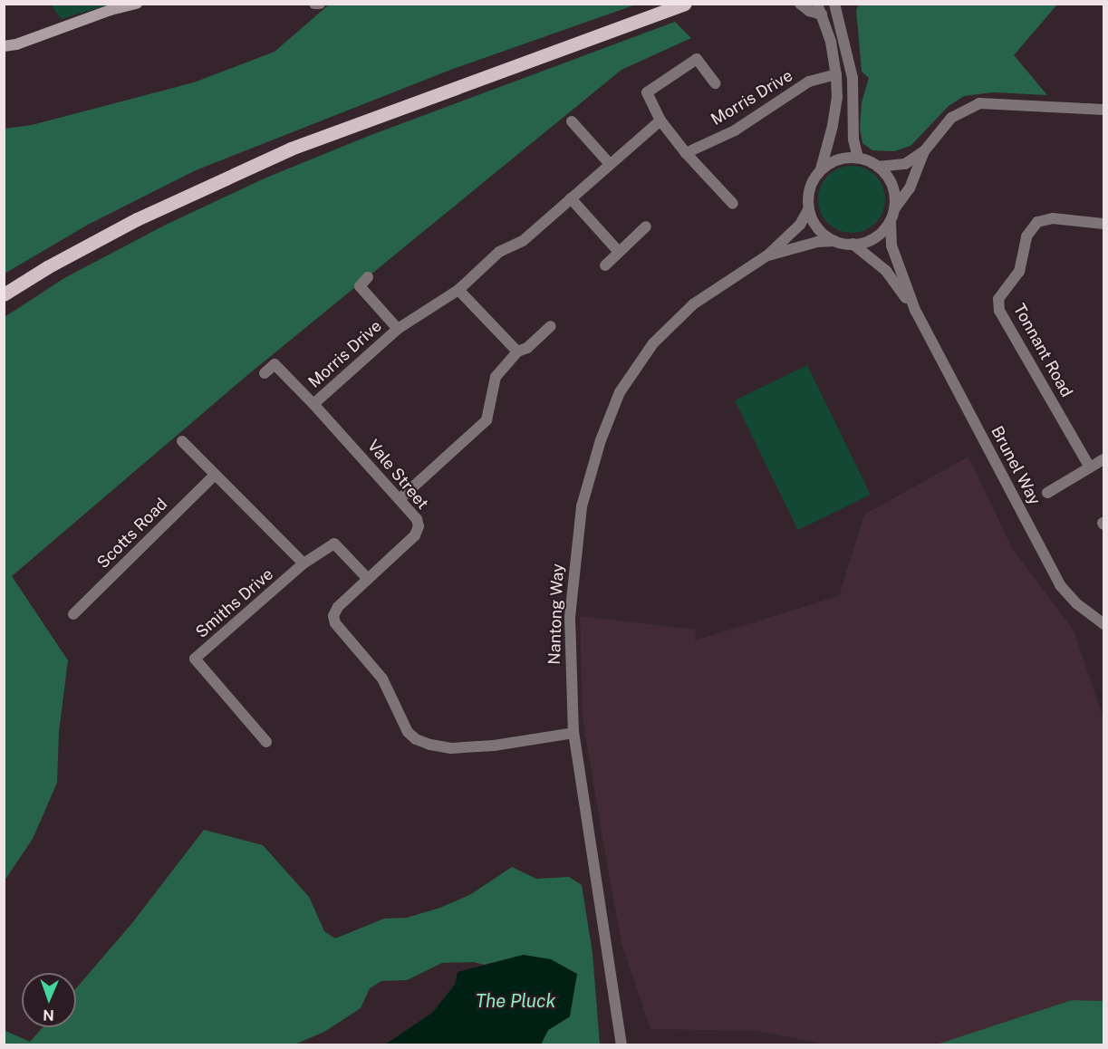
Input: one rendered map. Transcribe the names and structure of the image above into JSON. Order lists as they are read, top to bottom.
{
  "streets": {
    "street": [
      "Morris Drive",
      "Tonnant Road",
      "Brunel Way",
      "Vale Street",
      "Scotts Road",
      "Smiths Drive",
      "Nantong Way"
    ]
  },
  "crossings": [
    ["Morris Drive", "Vale Street"],
    ["Brunel Way", "Nantong Way"],
    ["Vale Street", "Nantong Way"]
  ],
  "water": ["The Pluck"],
  "north": "bottom"
}
